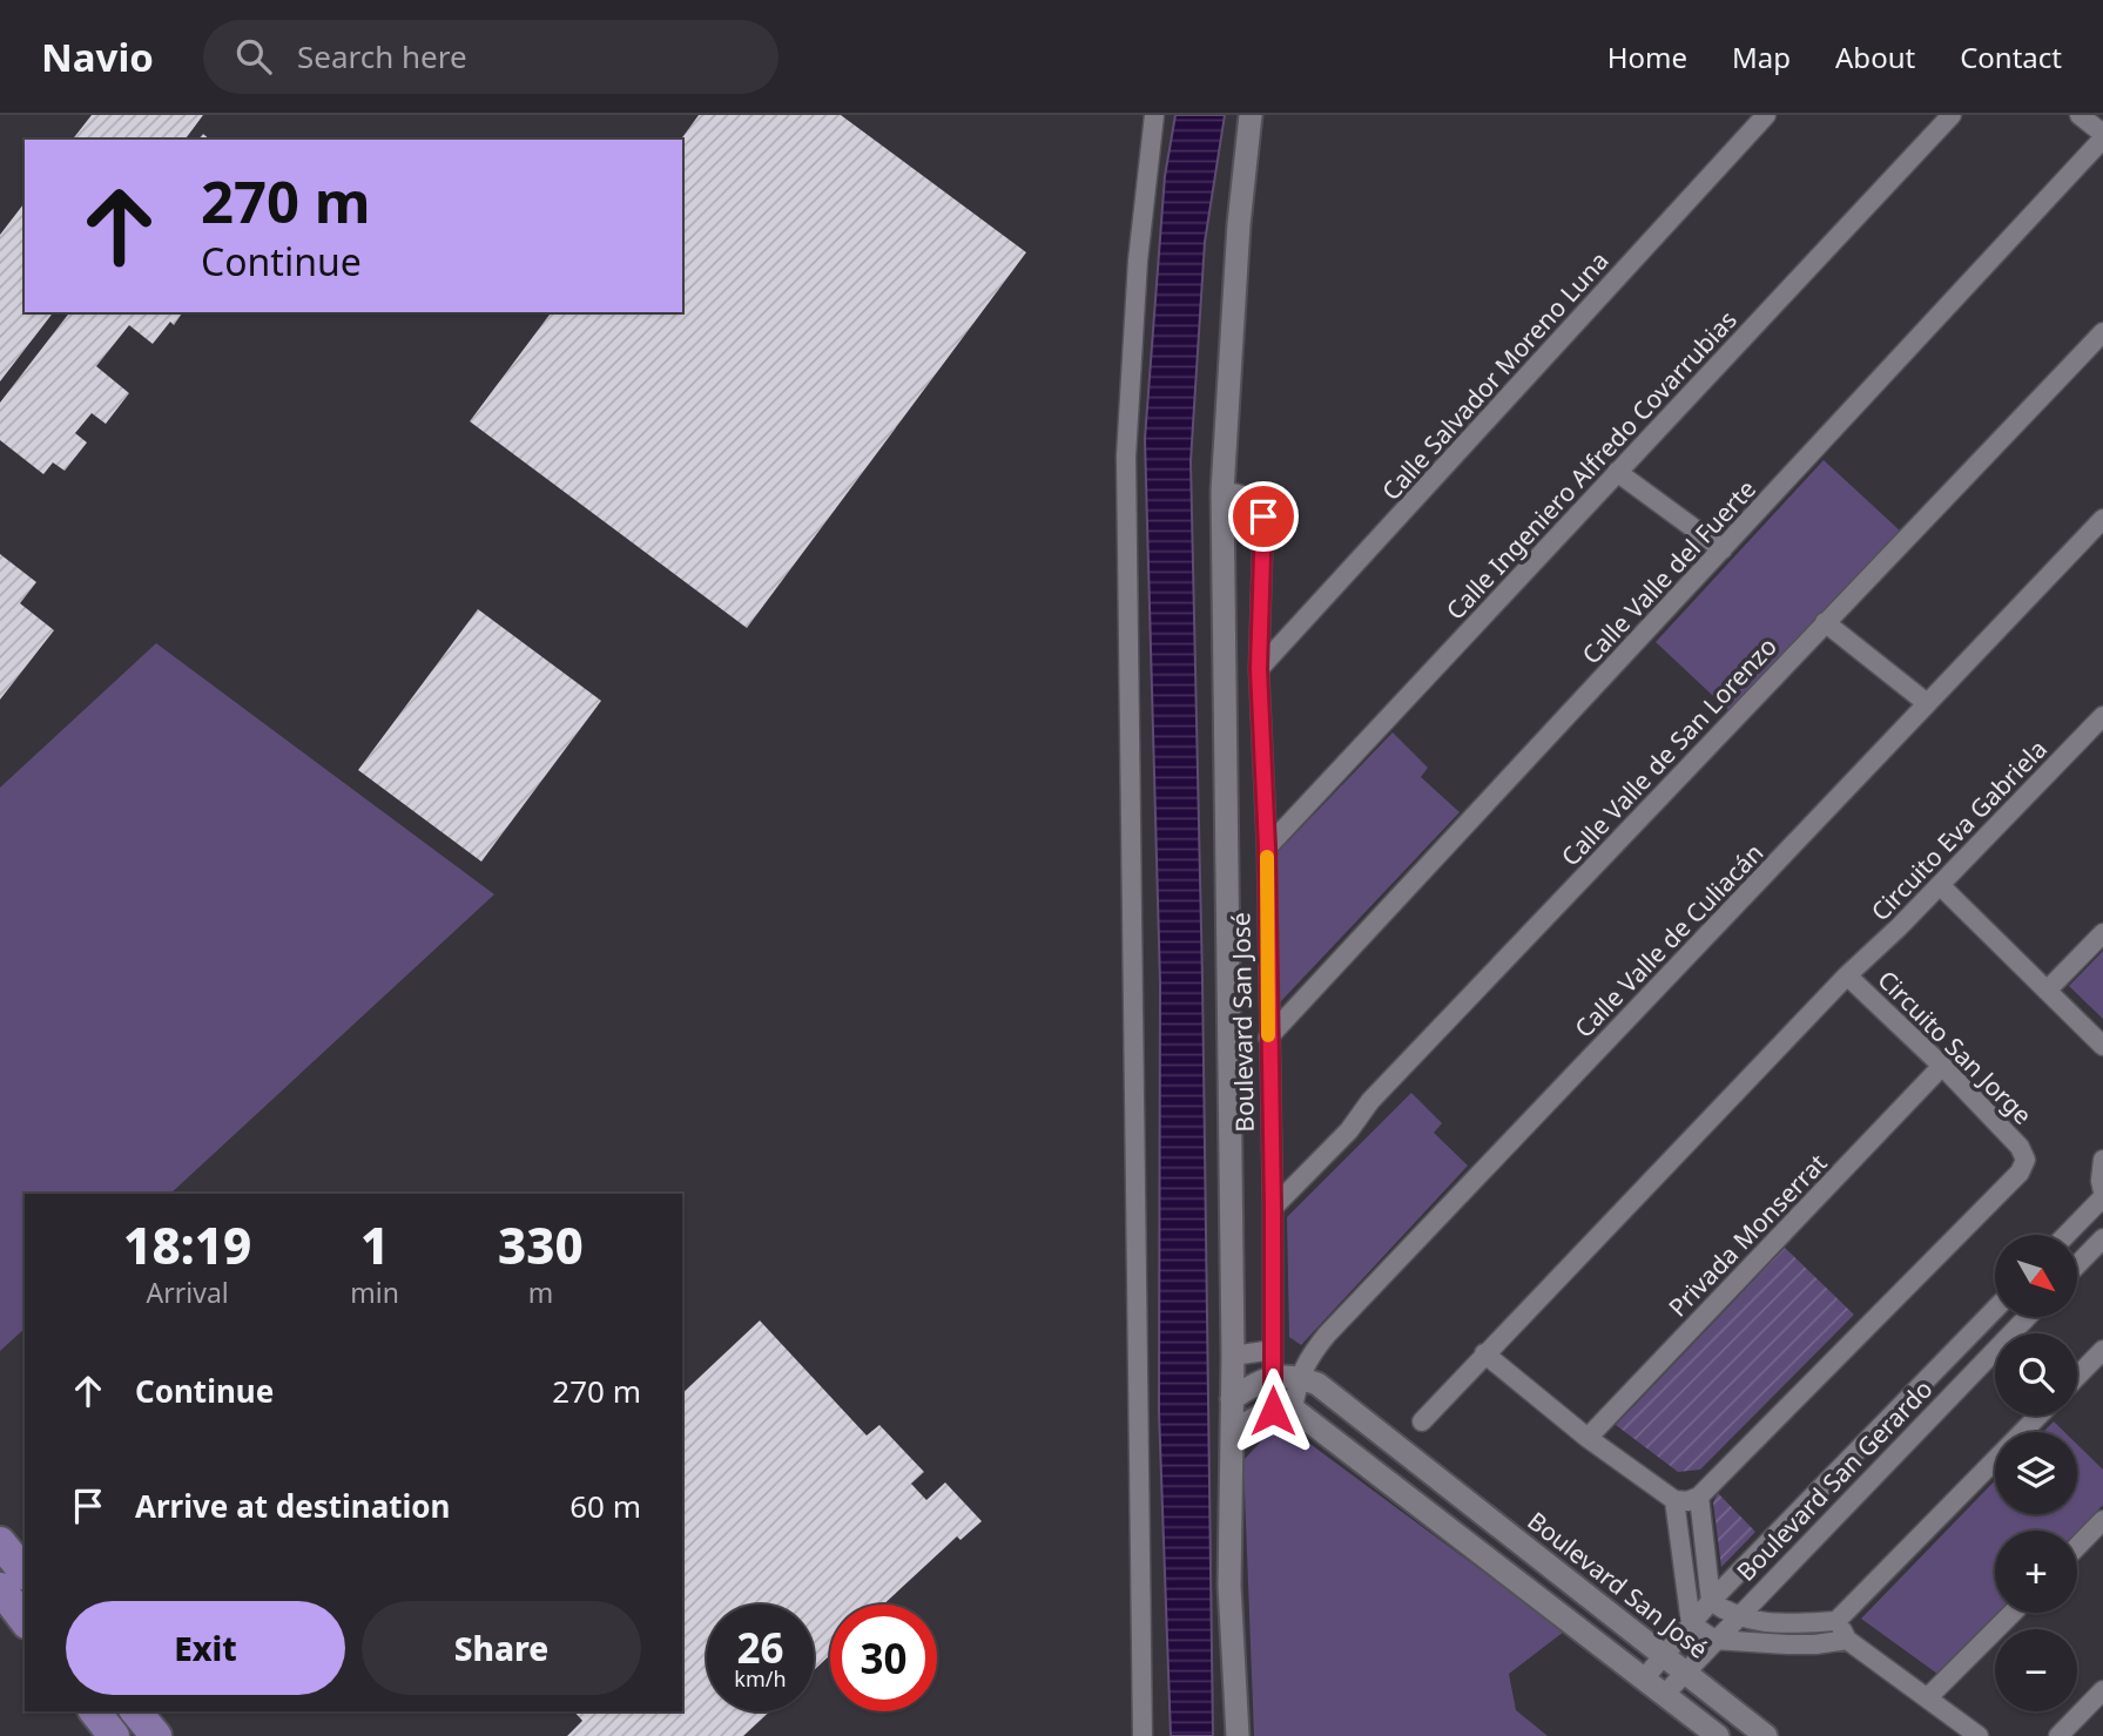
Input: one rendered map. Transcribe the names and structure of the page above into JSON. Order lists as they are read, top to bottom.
{
  "streets": {
    "street": [
      "Calle Salvador Moreno Luna",
      "Calle Ingeniero Alfredo Covarrubias",
      "Calle Valle del Fuerte",
      "Calle Valle de San Lorenzo",
      "Circuito Eva Gabriela",
      "Calle Valle de Culiacán",
      "Boulevard San José",
      "Circuito San Jorge",
      "Privada Monserrat",
      "Boulevard San Gerardo"
    ]
  },
  "crossings": [
    ["Calle Salvador Moreno Luna", "Boulevard San José"],
    ["Calle Ingeniero Alfredo Covarrubias", "Boulevard San José"],
    ["Calle Valle del Fuerte", "Boulevard San José"],
    ["Calle Valle de San Lorenzo", "Boulevard San José"],
    ["Circuito Eva Gabriela", "Circuito San Jorge"],
    ["Calle Valle de Culiacán", "Boulevard San José"],
    ["Boulevard San José", "Boulevard San Gerardo"],
    ["Circuito San Jorge", "Privada Monserrat"]
  ],
  "north": "bottom right",
  "page": {
    "header": "Navio",
    "search": "Search here",
    "nav": [
      "Home",
      "Map",
      "About",
      "Contact"
    ],
    "turn": ["270 m", "Continue"],
    "eta": [
      "18:19",
      "Arrival",
      "1",
      "min",
      "330",
      "m"
    ],
    "map_buttons": ["+", "−"],
    "list": [
      {
        "name": "Continue",
        "value": "270 m"
      },
      {
        "name": "Arrive at destination",
        "value": "60 m"
      }
    ],
    "buttons": ["Exit", "Share"],
    "speed": "26 km/h",
    "limit": "30"
  }
}
